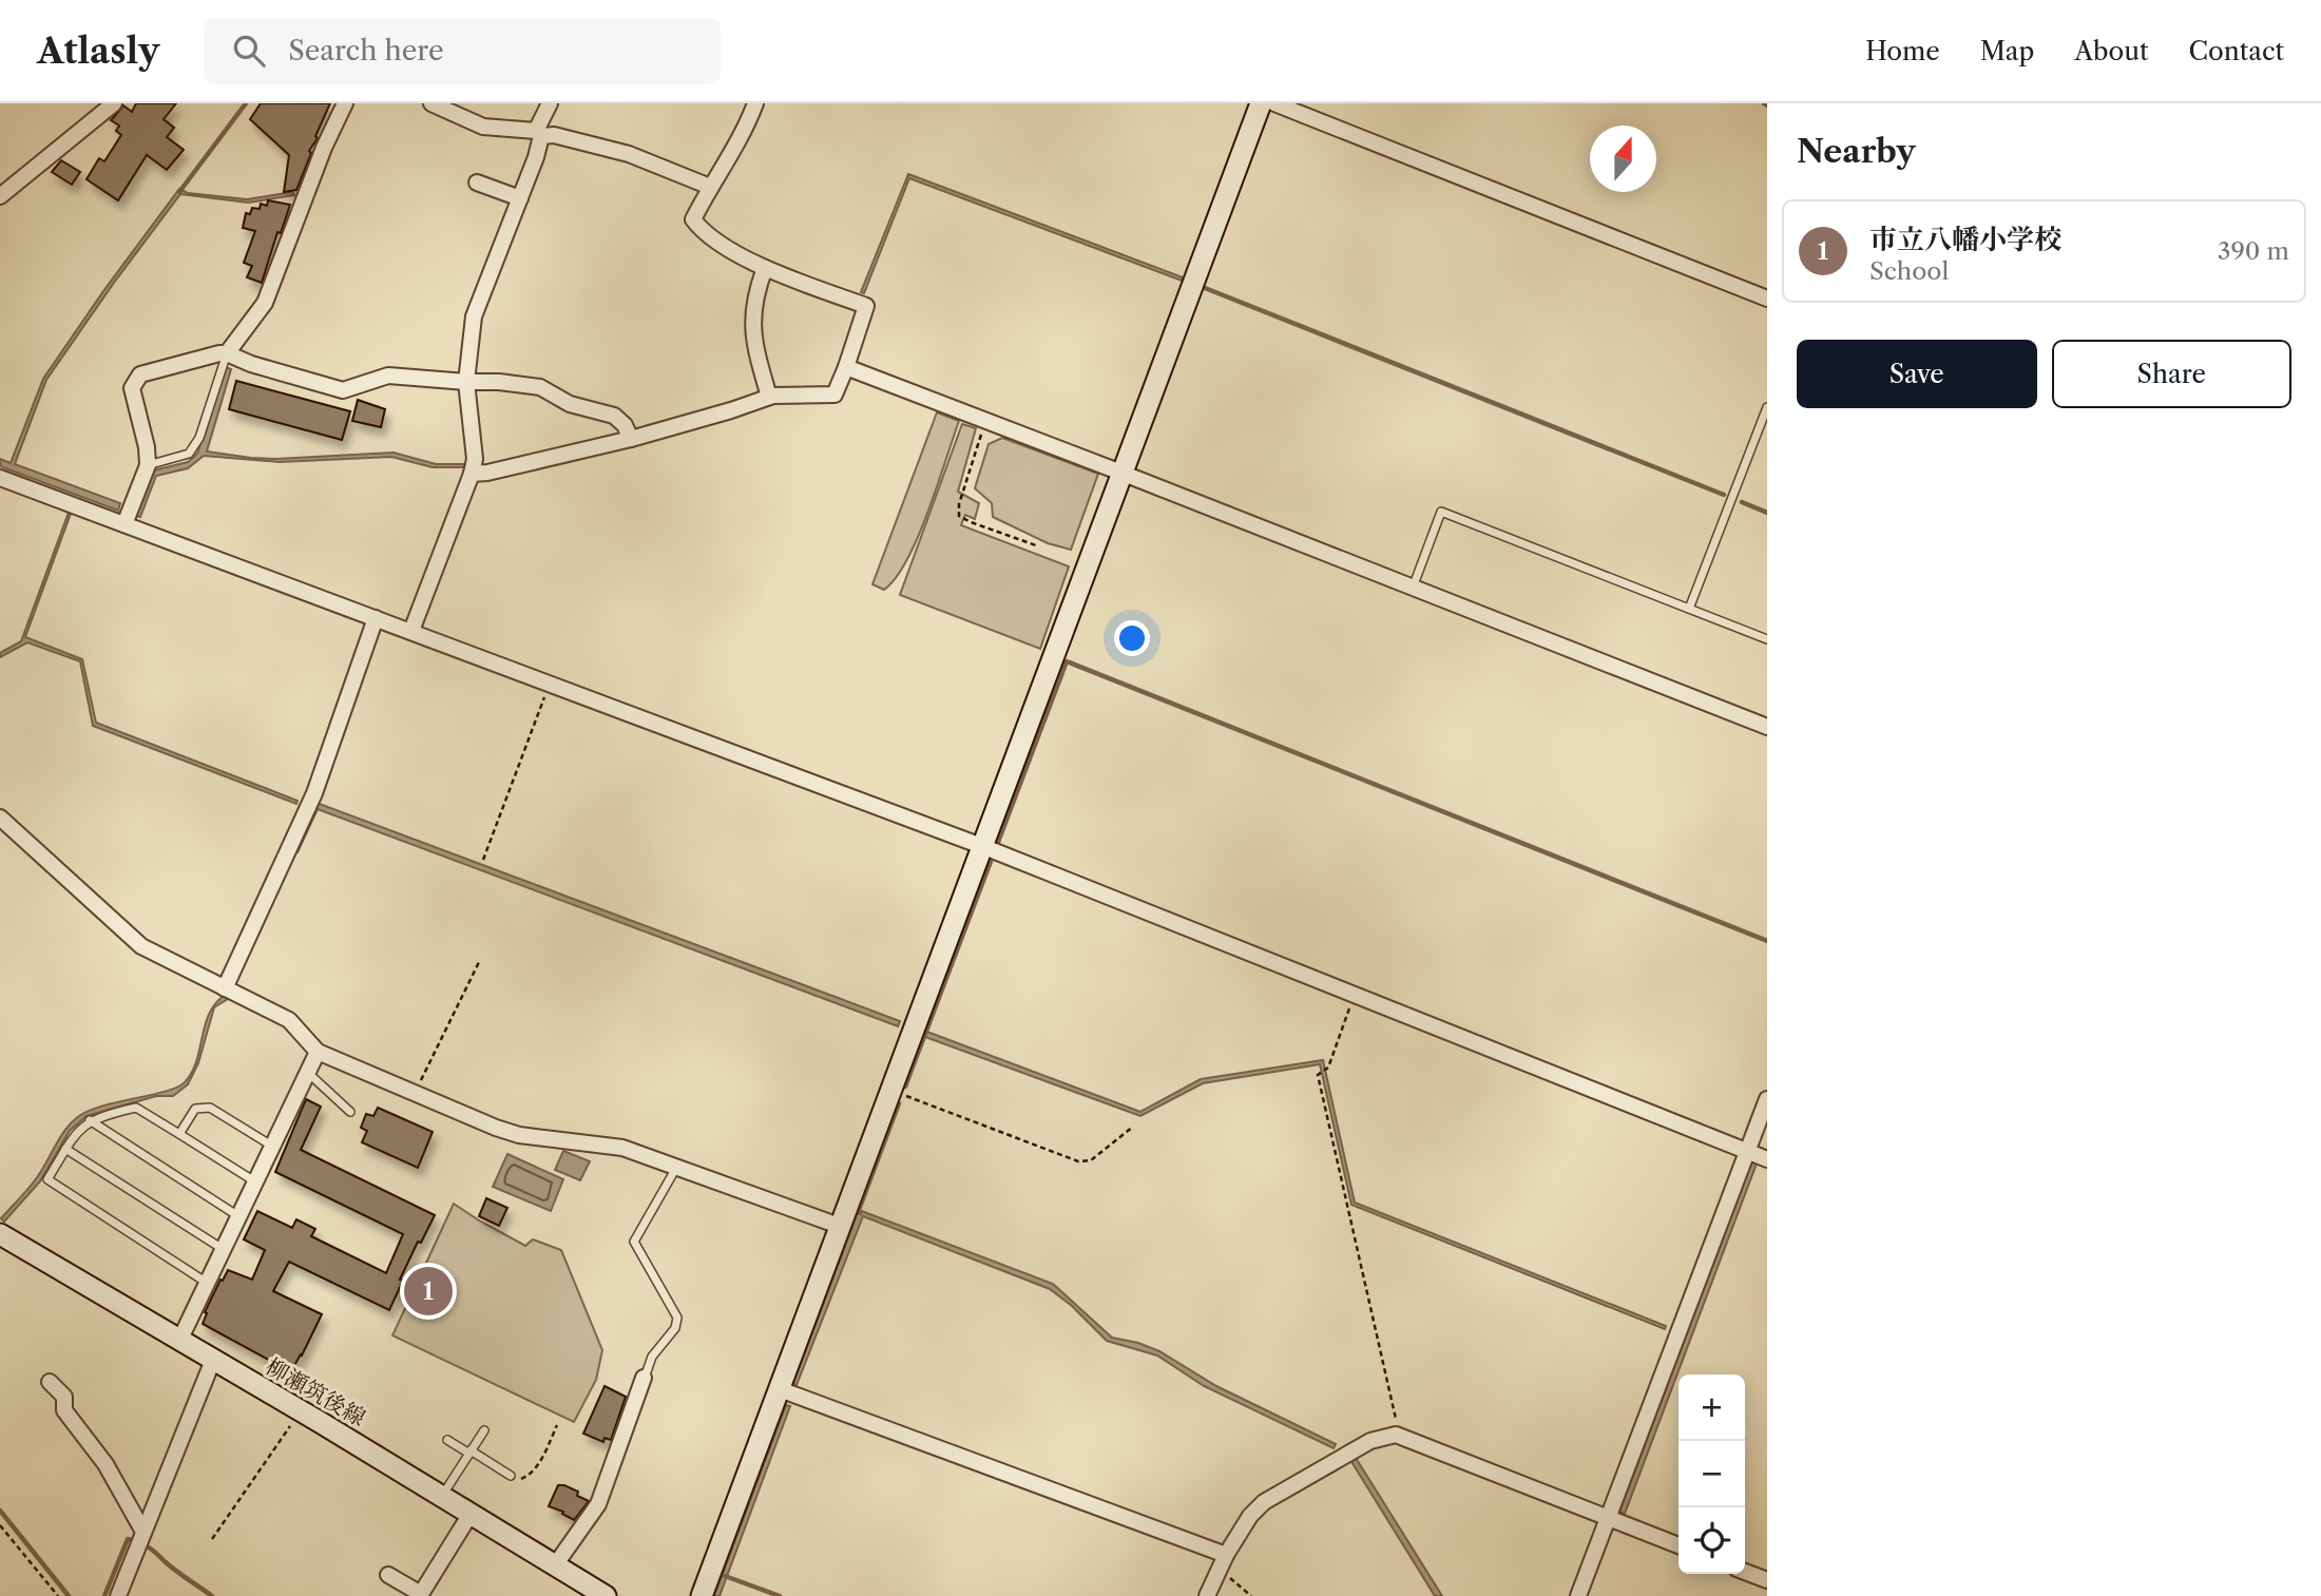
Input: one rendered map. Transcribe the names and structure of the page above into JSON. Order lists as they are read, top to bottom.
{
  "streets": {
    "street": ["柳瀬筑後線"]
  },
  "north": "top",
  "page": {
    "header": "Atlasly",
    "search": "Search here",
    "nav": [
      "Home",
      "Map",
      "About",
      "Contact"
    ],
    "heading": "Nearby",
    "list": [
      {
        "mark": "1",
        "name": "市立八幡小学校",
        "note": "School",
        "value": "390 m"
      }
    ],
    "buttons": ["Save", "Share"],
    "pins": "1",
    "map_buttons": ["+", "−"]
  }
}
